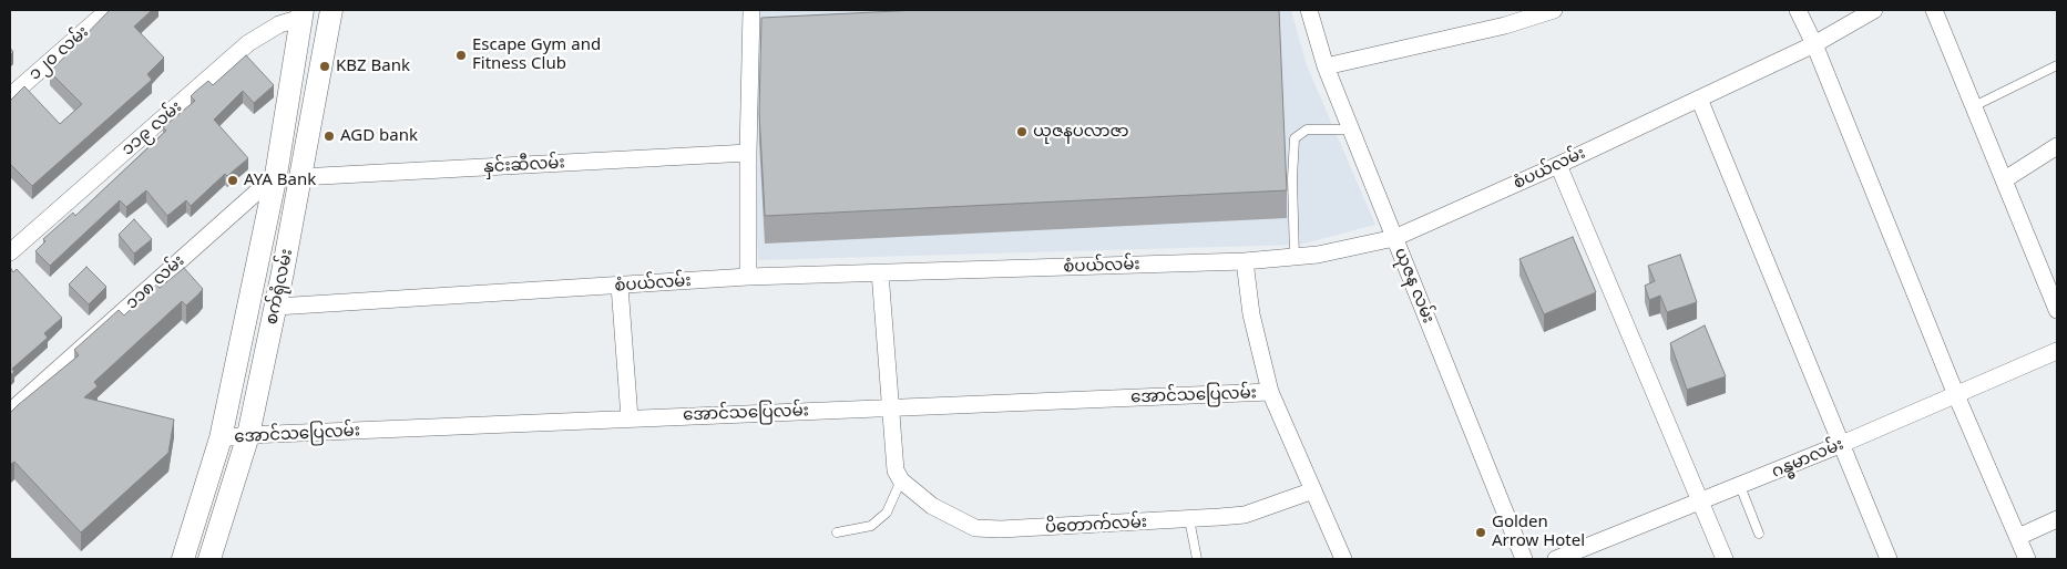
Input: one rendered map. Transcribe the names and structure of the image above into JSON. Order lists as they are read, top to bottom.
{
  "streets": {
    "main road": ["စက်ရုံလမ်း"],
    "street": [
      "၁၂၀ လမ်း",
      "၁၁၉ လမ်း",
      "နှင်းဆီလမ်း",
      "စံပယ်လမ်း",
      "၁၁၈ လမ်း",
      "ယုဇန လမ်း",
      "အောင်သပြေလမ်း",
      "ဂန္ဓမာလမ်း",
      "ပိတောက်လမ်း"
    ]
  },
  "crossings": [
    ["၁၁၉ လမ်း", "စက်ရုံလမ်း"],
    ["နှင်းဆီလမ်း", "စက်ရုံလမ်း"],
    ["စံပယ်လမ်း", "ယုဇန လမ်း"],
    ["စံပယ်လမ်း", "စက်ရုံလမ်း"],
    ["၁၁၈ လမ်း", "စက်ရုံလမ်း"],
    ["စက်ရုံလမ်း", "အောင်သပြေလမ်း"]
  ],
  "places": [
    "Escape Gym and Fitness Club",
    "KBZ Bank",
    "ယုဇနပလာဇာ",
    "AGD bank",
    "AYA Bank",
    "Golden Arrow Hotel"
  ]
}
